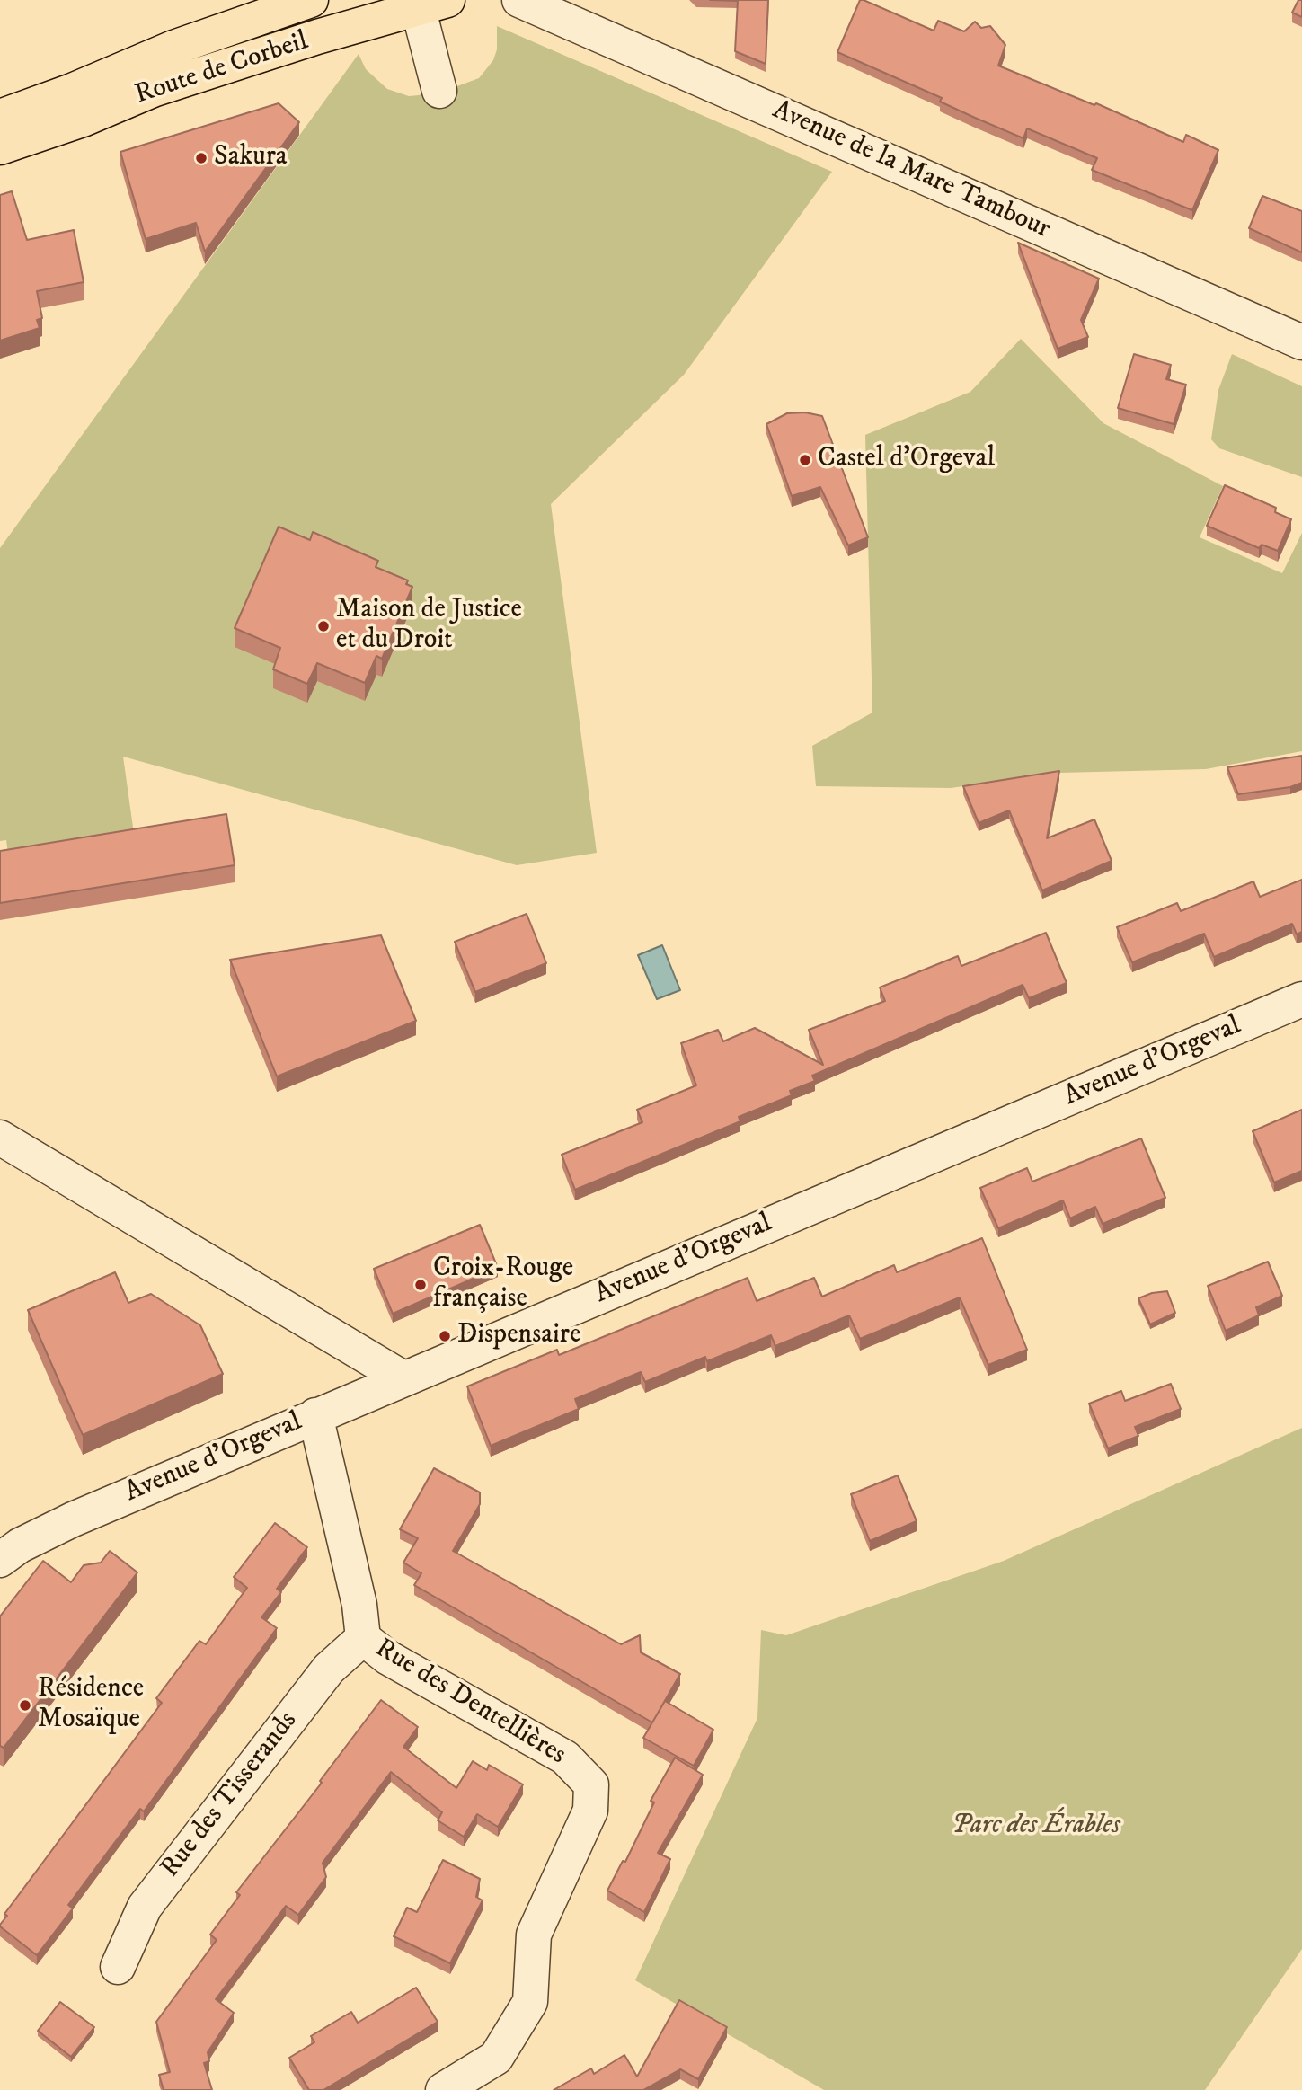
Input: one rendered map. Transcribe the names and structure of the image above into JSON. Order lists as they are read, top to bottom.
{
  "streets": {
    "main road": ["Route de Corbeil"],
    "street": [
      "Avenue de la Mare Tambour",
      "Avenue d'Orgeval",
      "Rue des Dentellières",
      "Rue des Tisserands"
    ]
  },
  "crossings": [
    ["Avenue d'Orgeval", "Rue des Dentellières"],
    ["Rue des Dentellières", "Rue des Tisserands"]
  ],
  "parks": ["Parc des Érables"],
  "places": [
    "Sakura",
    "Castel d'Orgeval",
    "Maison de Justice et du Droit",
    "Croix-Rouge française",
    "Dispensaire",
    "Résidence Mosaïque"
  ]
}
